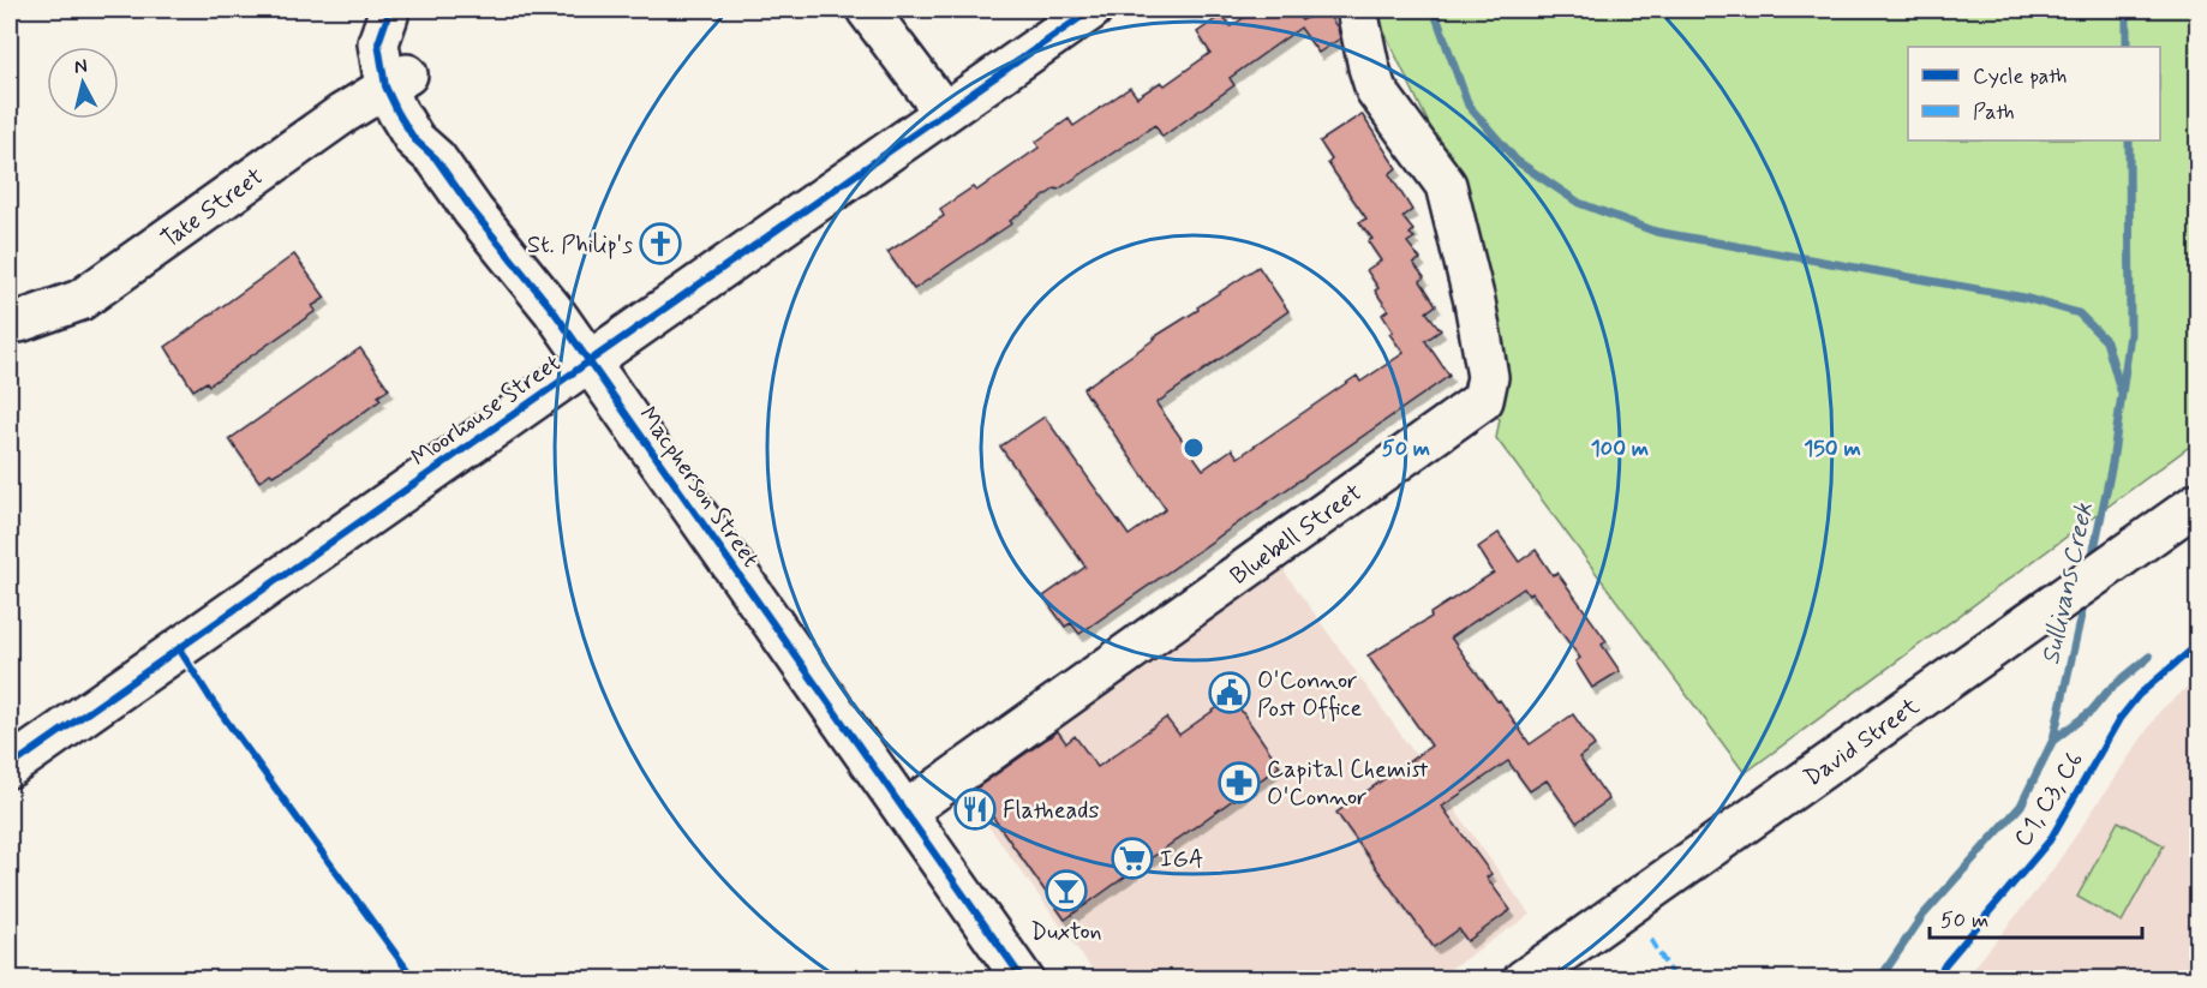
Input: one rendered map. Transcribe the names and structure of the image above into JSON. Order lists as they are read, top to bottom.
{
  "streets": {
    "street": [
      "Tate Street",
      "Moorhouse Street",
      "Macpherson Street",
      "Bluebell Street",
      "David Street"
    ],
    "cycle path": ["C1, C3, C6"]
  },
  "crossings": [
    ["Tate Street", "Macpherson Street"],
    ["Moorhouse Street", "Macpherson Street"],
    ["Macpherson Street", "Bluebell Street"]
  ],
  "water": ["Sullivans Creek"],
  "places": {
    "church": ["St. Philip's"],
    "public building": ["O'Connor Post Office"],
    "pharmacy": ["Capital Chemist O'Connor"],
    "restaurant": ["Flatheads"],
    "supermarket": ["IGA"],
    "bar": ["Duxton"]
  },
  "legend": ["Cycle path", "Path"],
  "scale_bar": "50 m",
  "north": "top",
  "rings": ["50 m", "100 m", "150 m"]
}
